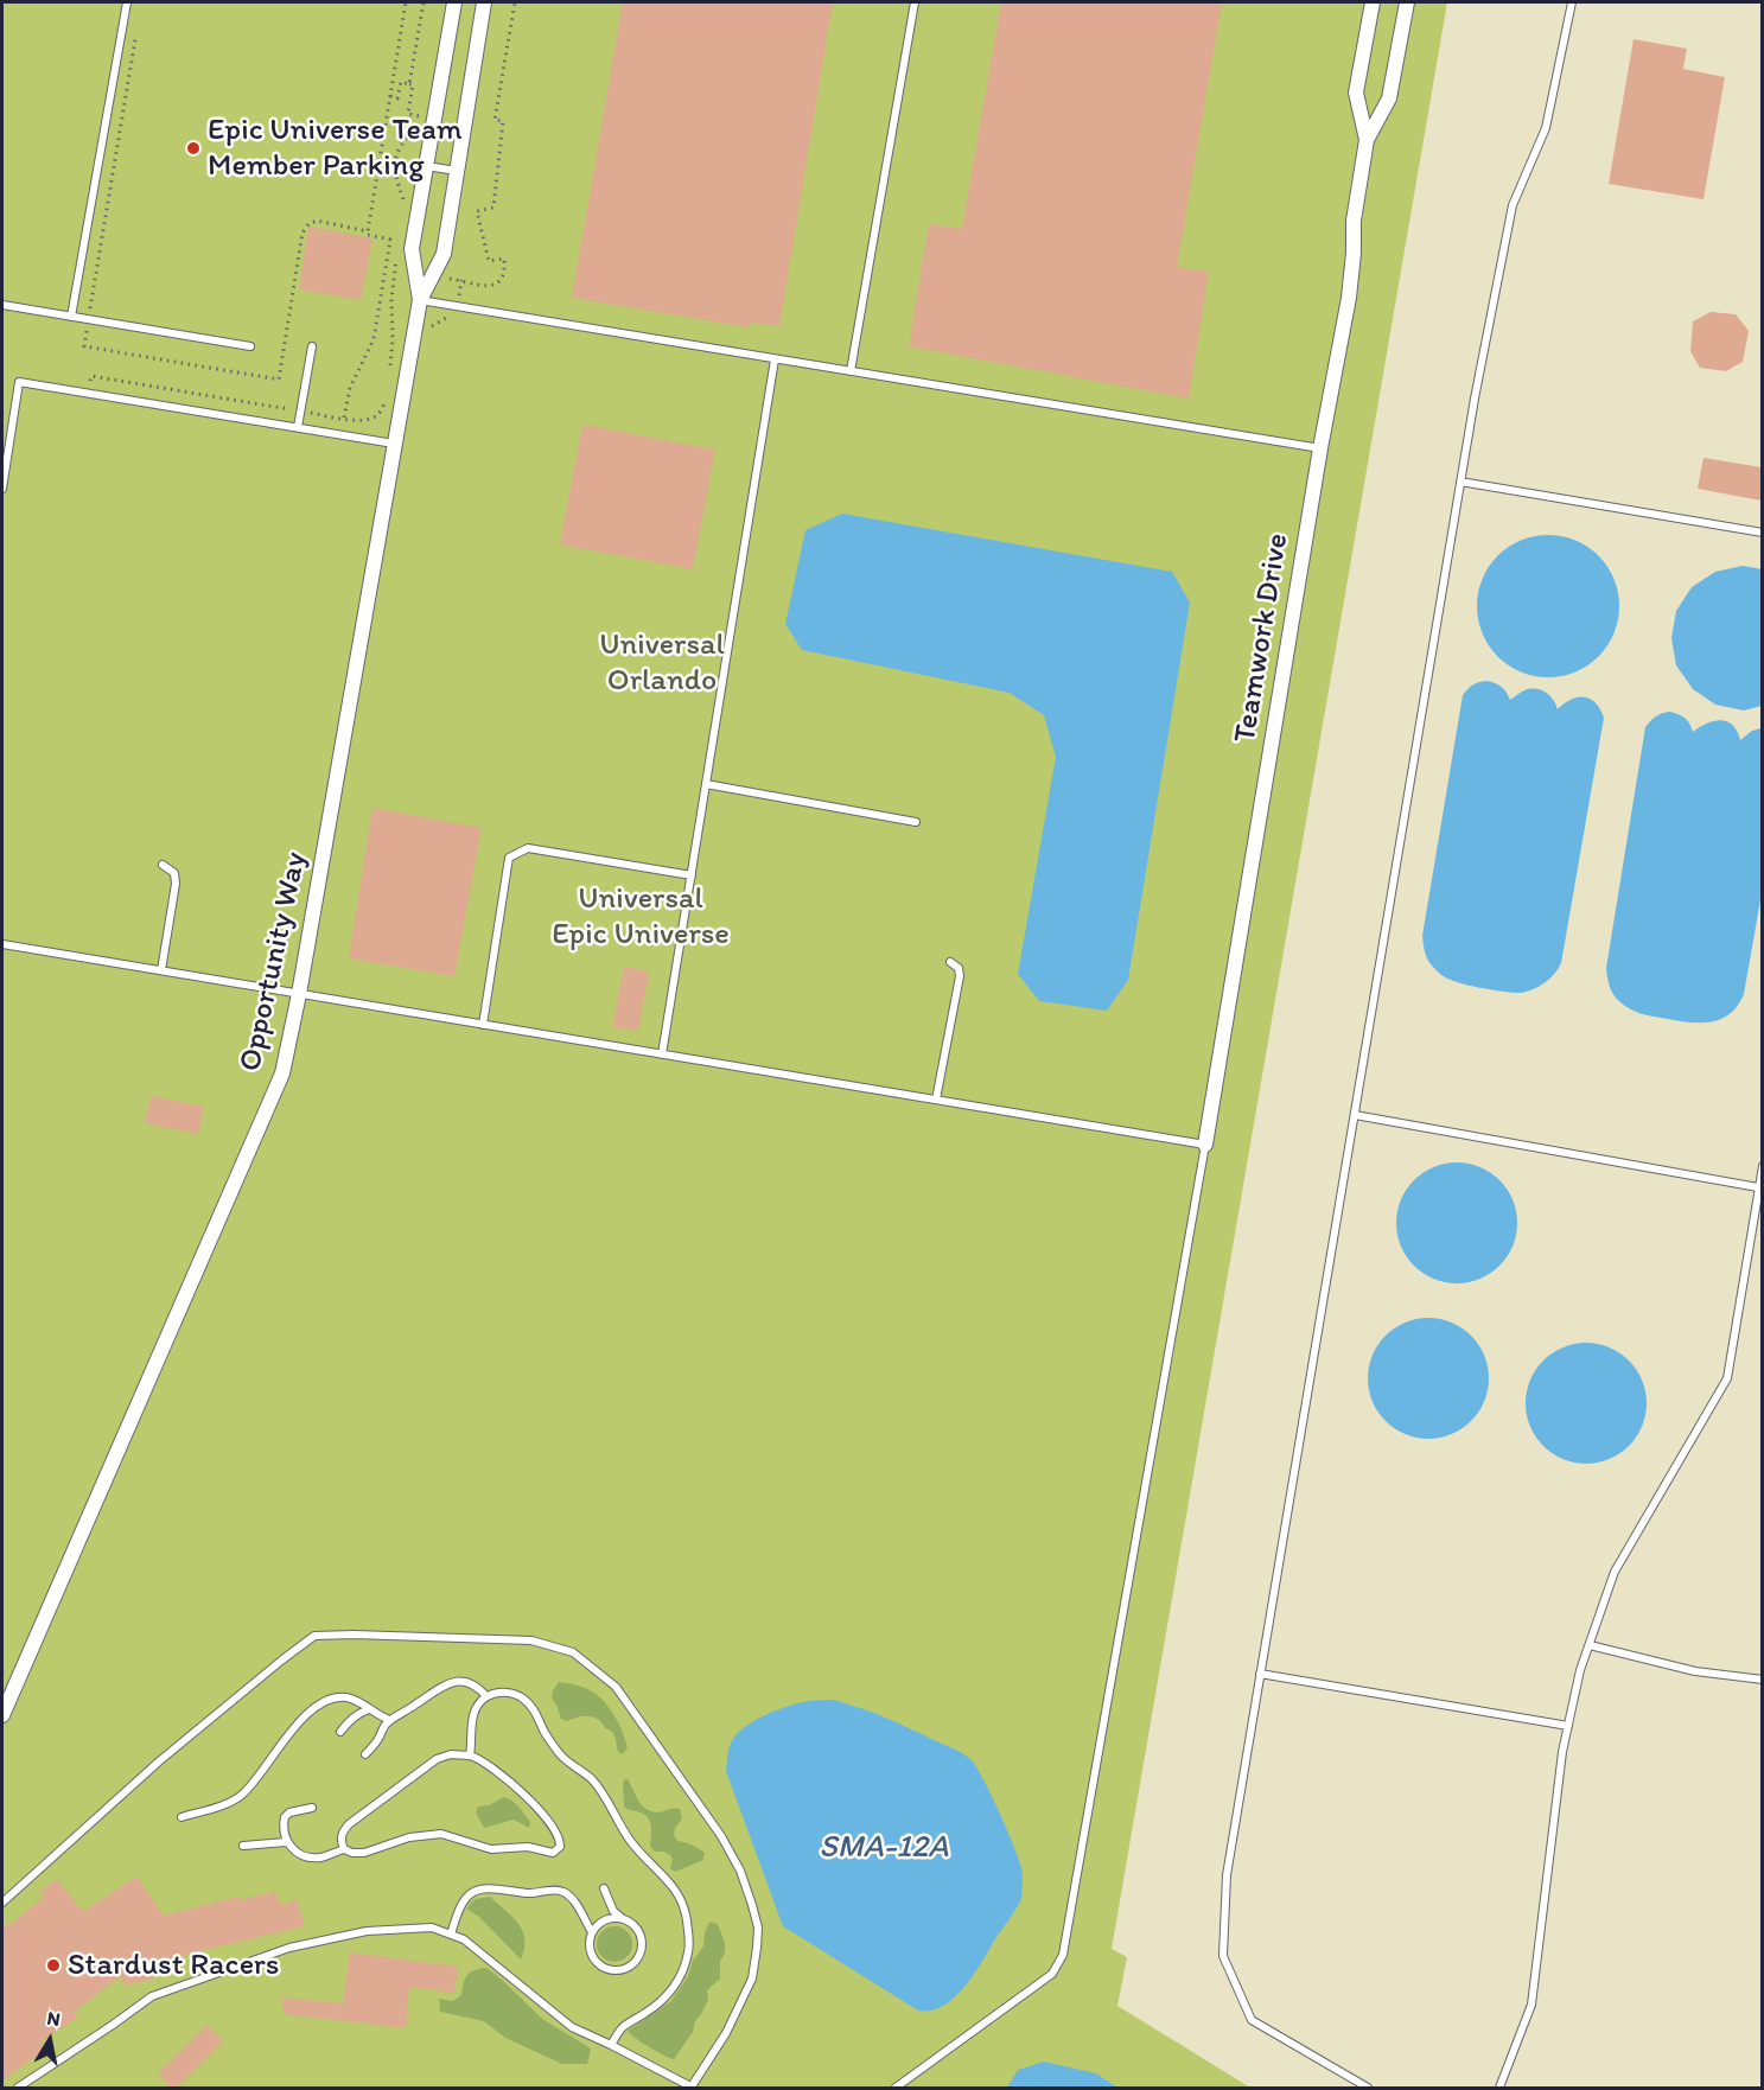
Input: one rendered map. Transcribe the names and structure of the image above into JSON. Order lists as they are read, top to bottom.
{
  "streets": {
    "street": ["Teamwork Drive", "Opportunity Way"]
  },
  "water": ["SMA-12A"],
  "parks": ["Universal Orlando", "Universal Epic Universe"],
  "places": ["Epic Universe Team Member Parking", "Stardust Racers"],
  "north": "top"
}
